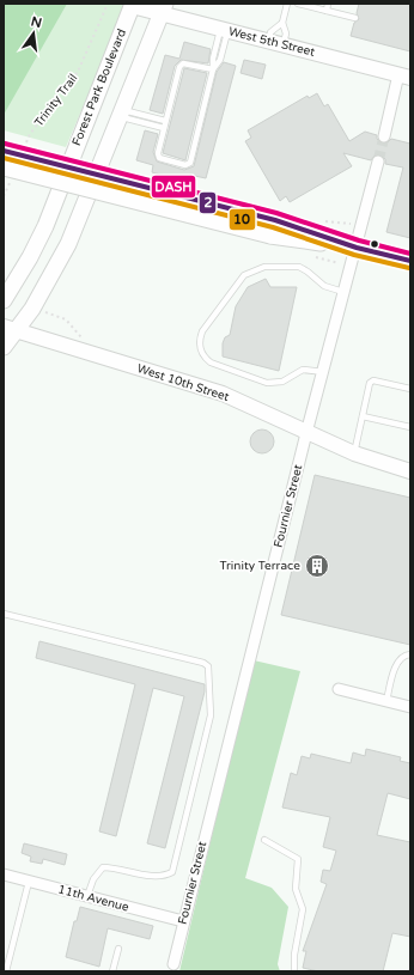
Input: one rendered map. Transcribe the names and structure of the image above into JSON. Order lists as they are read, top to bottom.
{
  "streets": {
    "main road": ["Forest Park Boulevard"],
    "street": [
      "West 5th Street",
      "West 10th Street",
      "Fournier Street",
      "11th Avenue"
    ],
    "path": ["Trinity Trail"]
  },
  "crossings": [
    ["West 5th Street", "Forest Park Boulevard"],
    ["West 10th Street", "Fournier Street"],
    ["Fournier Street", "11th Avenue"]
  ],
  "places": {
    "building": ["Trinity Terrace"]
  },
  "lines": ["transit line DASH", "transit line 2", "transit line 10"],
  "north": "top"
}
